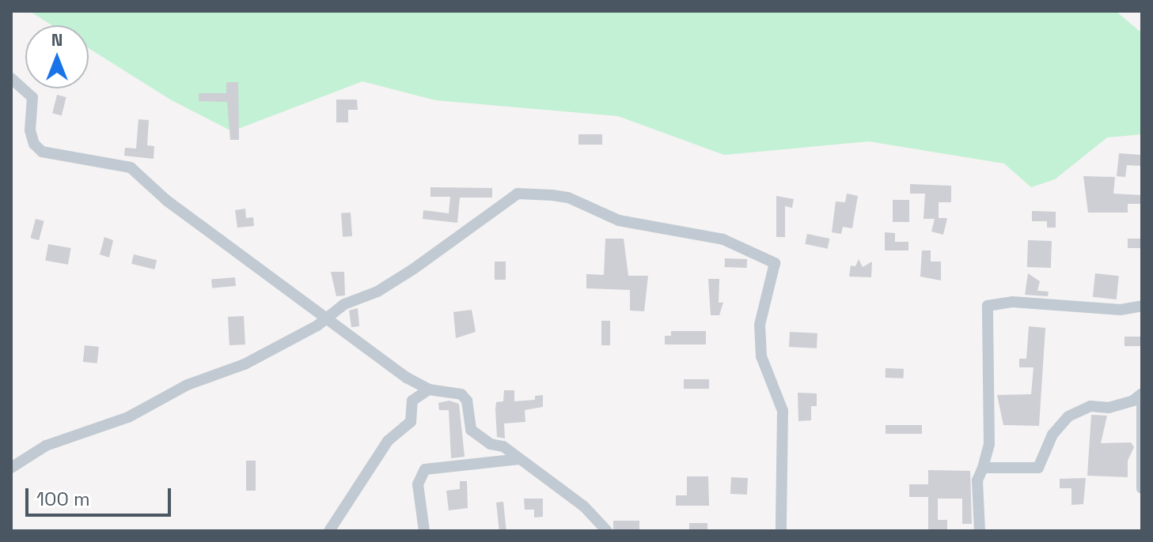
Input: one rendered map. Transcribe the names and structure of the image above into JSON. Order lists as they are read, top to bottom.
{
  "scale_bar": "100 m",
  "north": "top"
}
